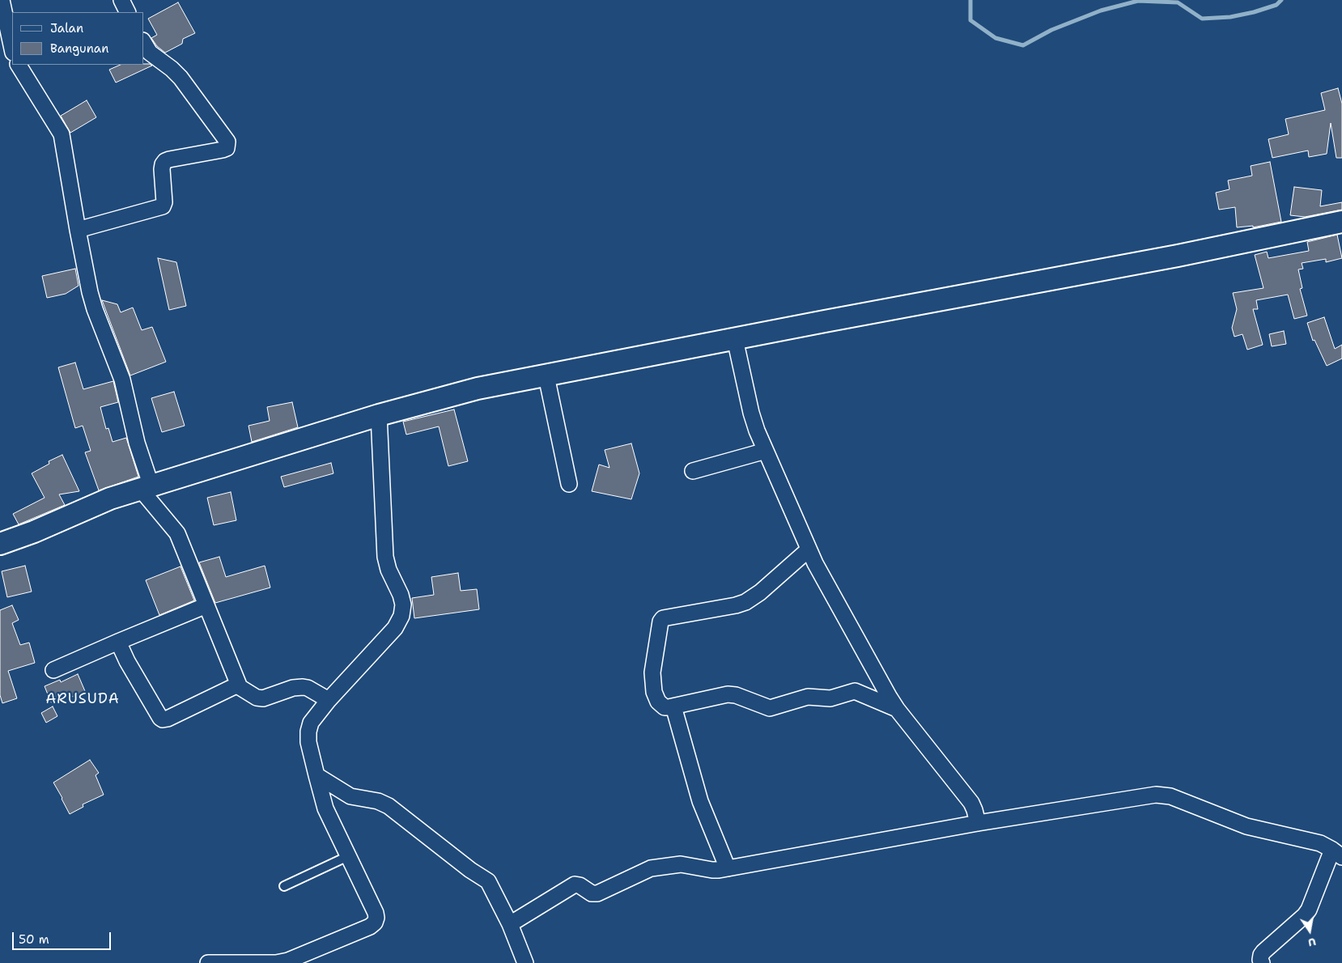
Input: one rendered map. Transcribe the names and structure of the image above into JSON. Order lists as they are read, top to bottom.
{
  "districts": ["ARUSUDA"],
  "legend": ["Jalan", "Bangunan"],
  "scale_bar": "50 m",
  "north": "bottom"
}
